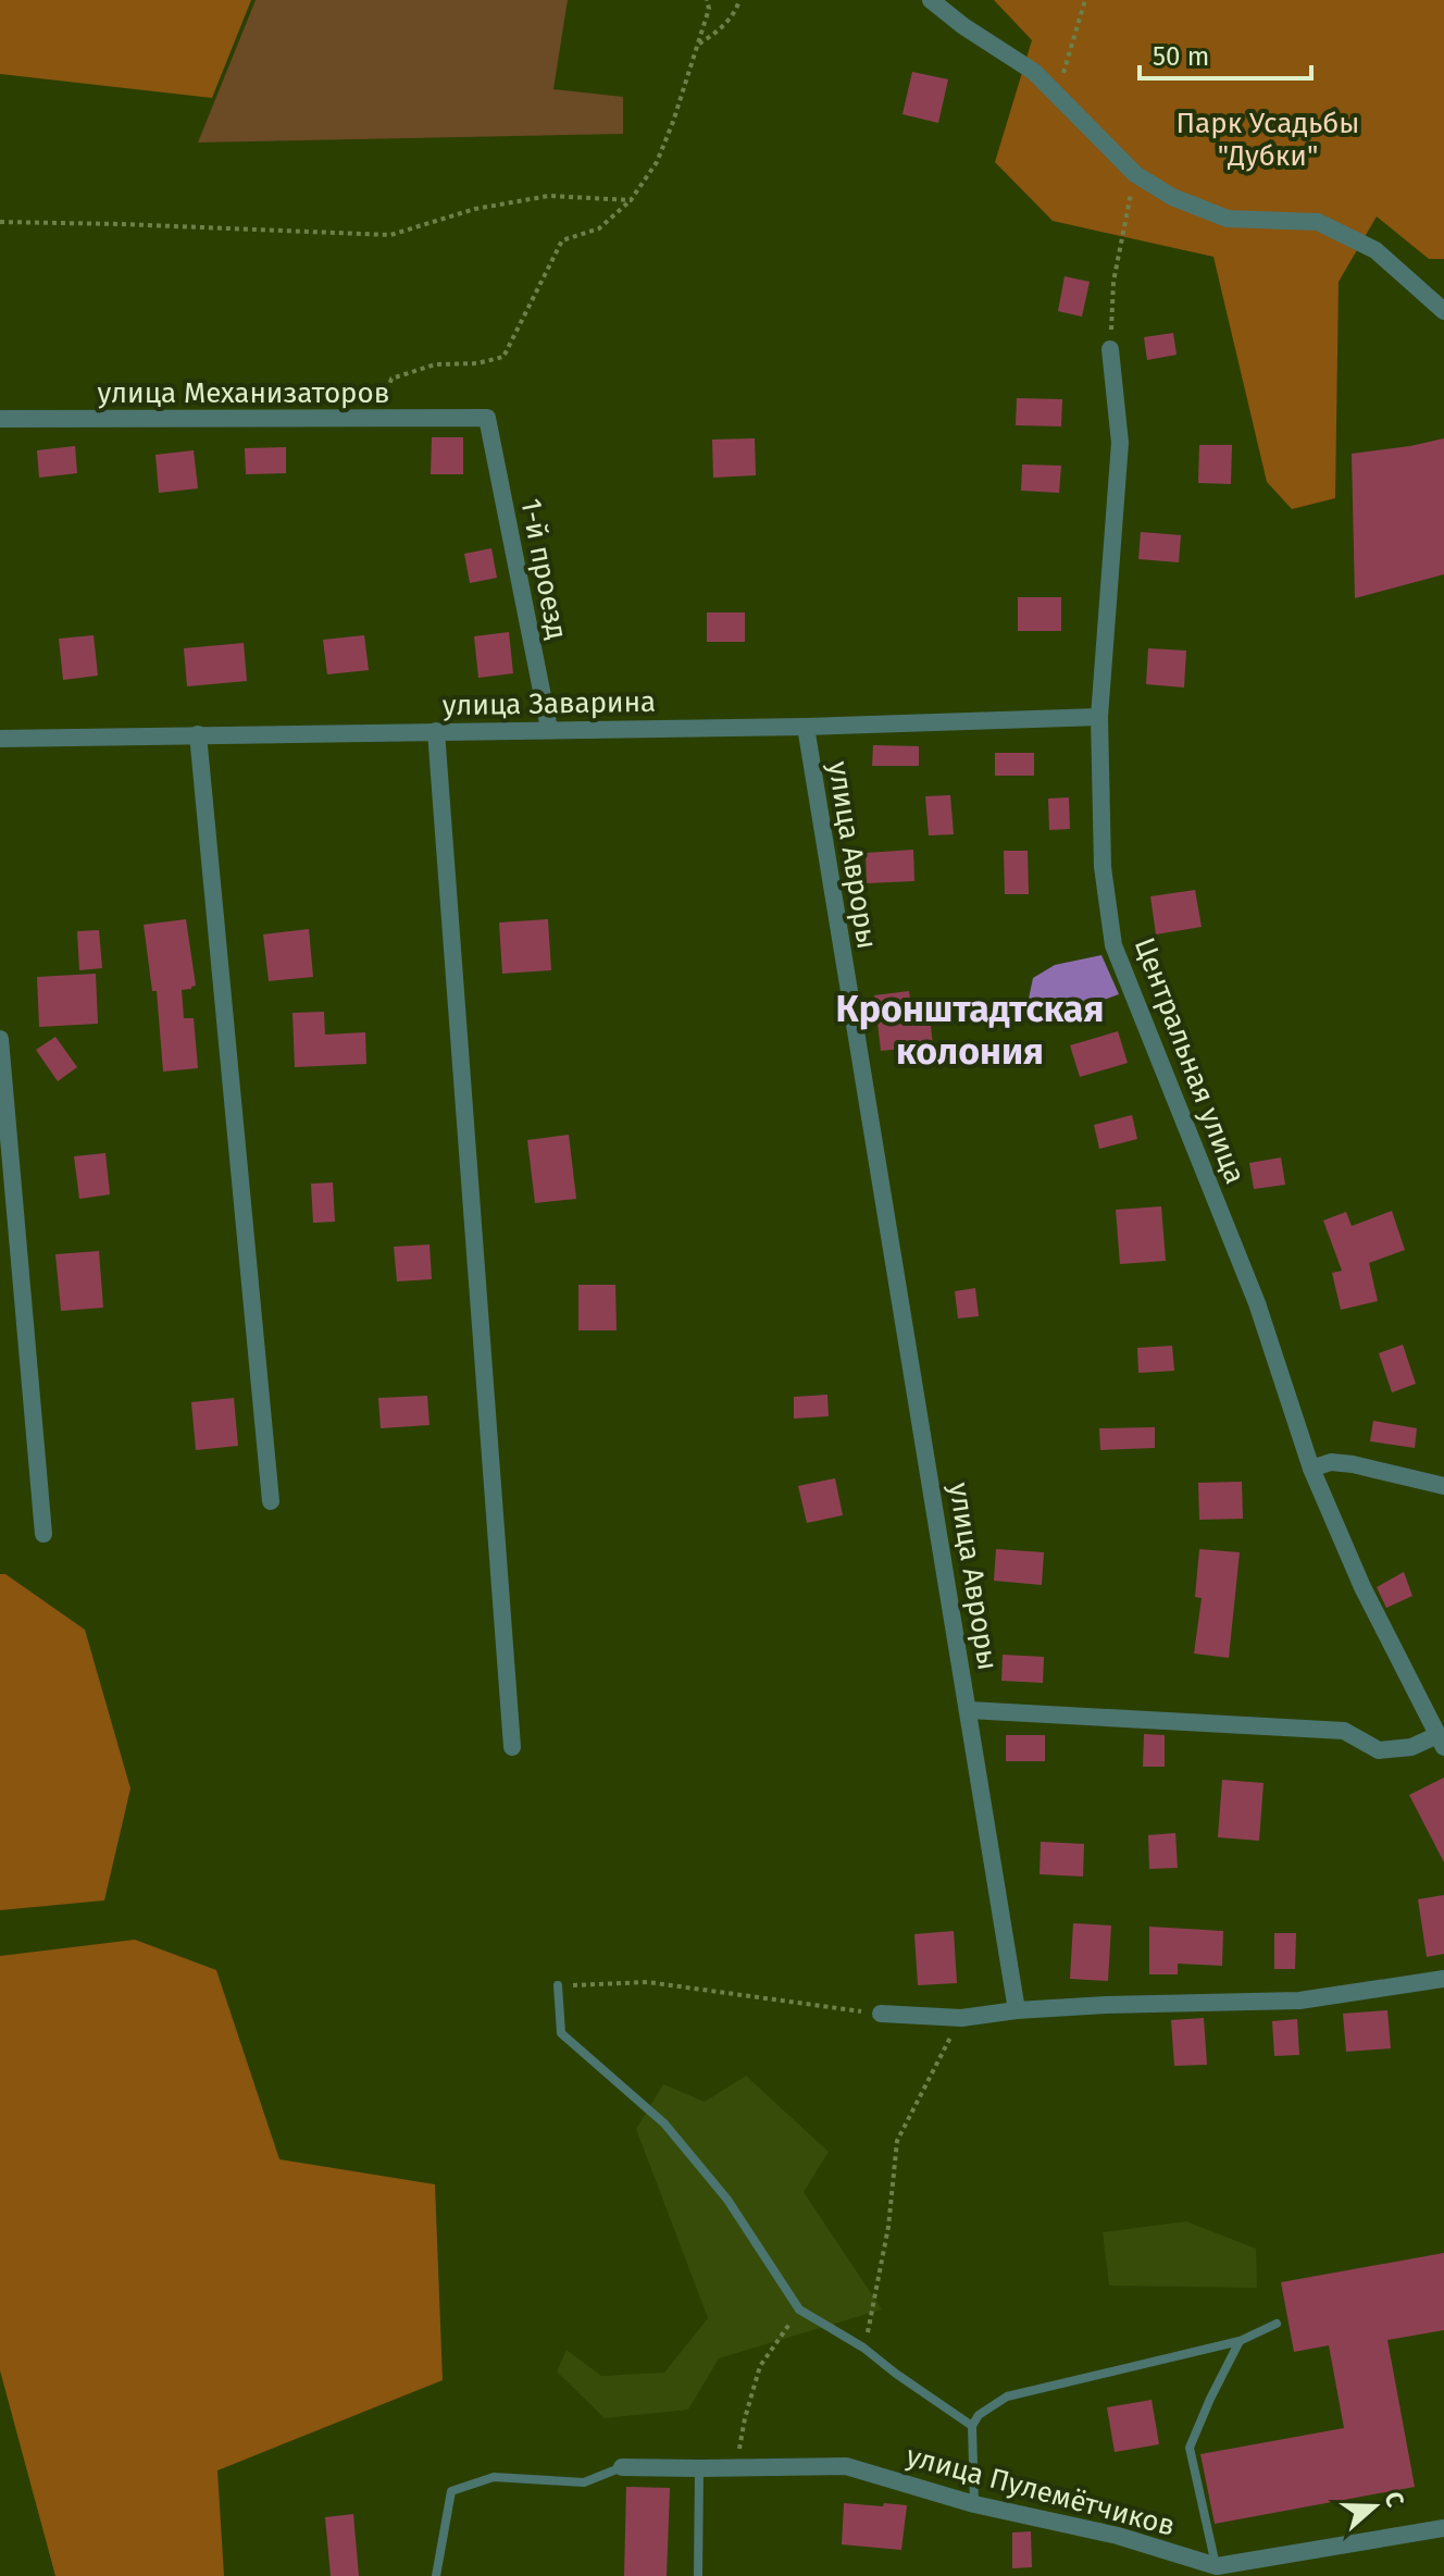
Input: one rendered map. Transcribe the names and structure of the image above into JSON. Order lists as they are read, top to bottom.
{
  "streets": {
    "street": [
      "улица Механизаторов",
      "1-й проезд",
      "улица Заварина",
      "улица Авроры",
      "Центральная улица",
      "улица Пулемётчиков"
    ]
  },
  "crossings": [
    ["улица Механизаторов", "1-й проезд"],
    ["1-й проезд", "улица Заварина"],
    ["улица Заварина", "улица Авроры"],
    ["улица Заварина", "Центральная улица"]
  ],
  "districts": ["Кронштадтская колония"],
  "parks": ["Парк Усадьбы \"Дубки\""],
  "scale_bar": "50 m",
  "north": "right"
}
